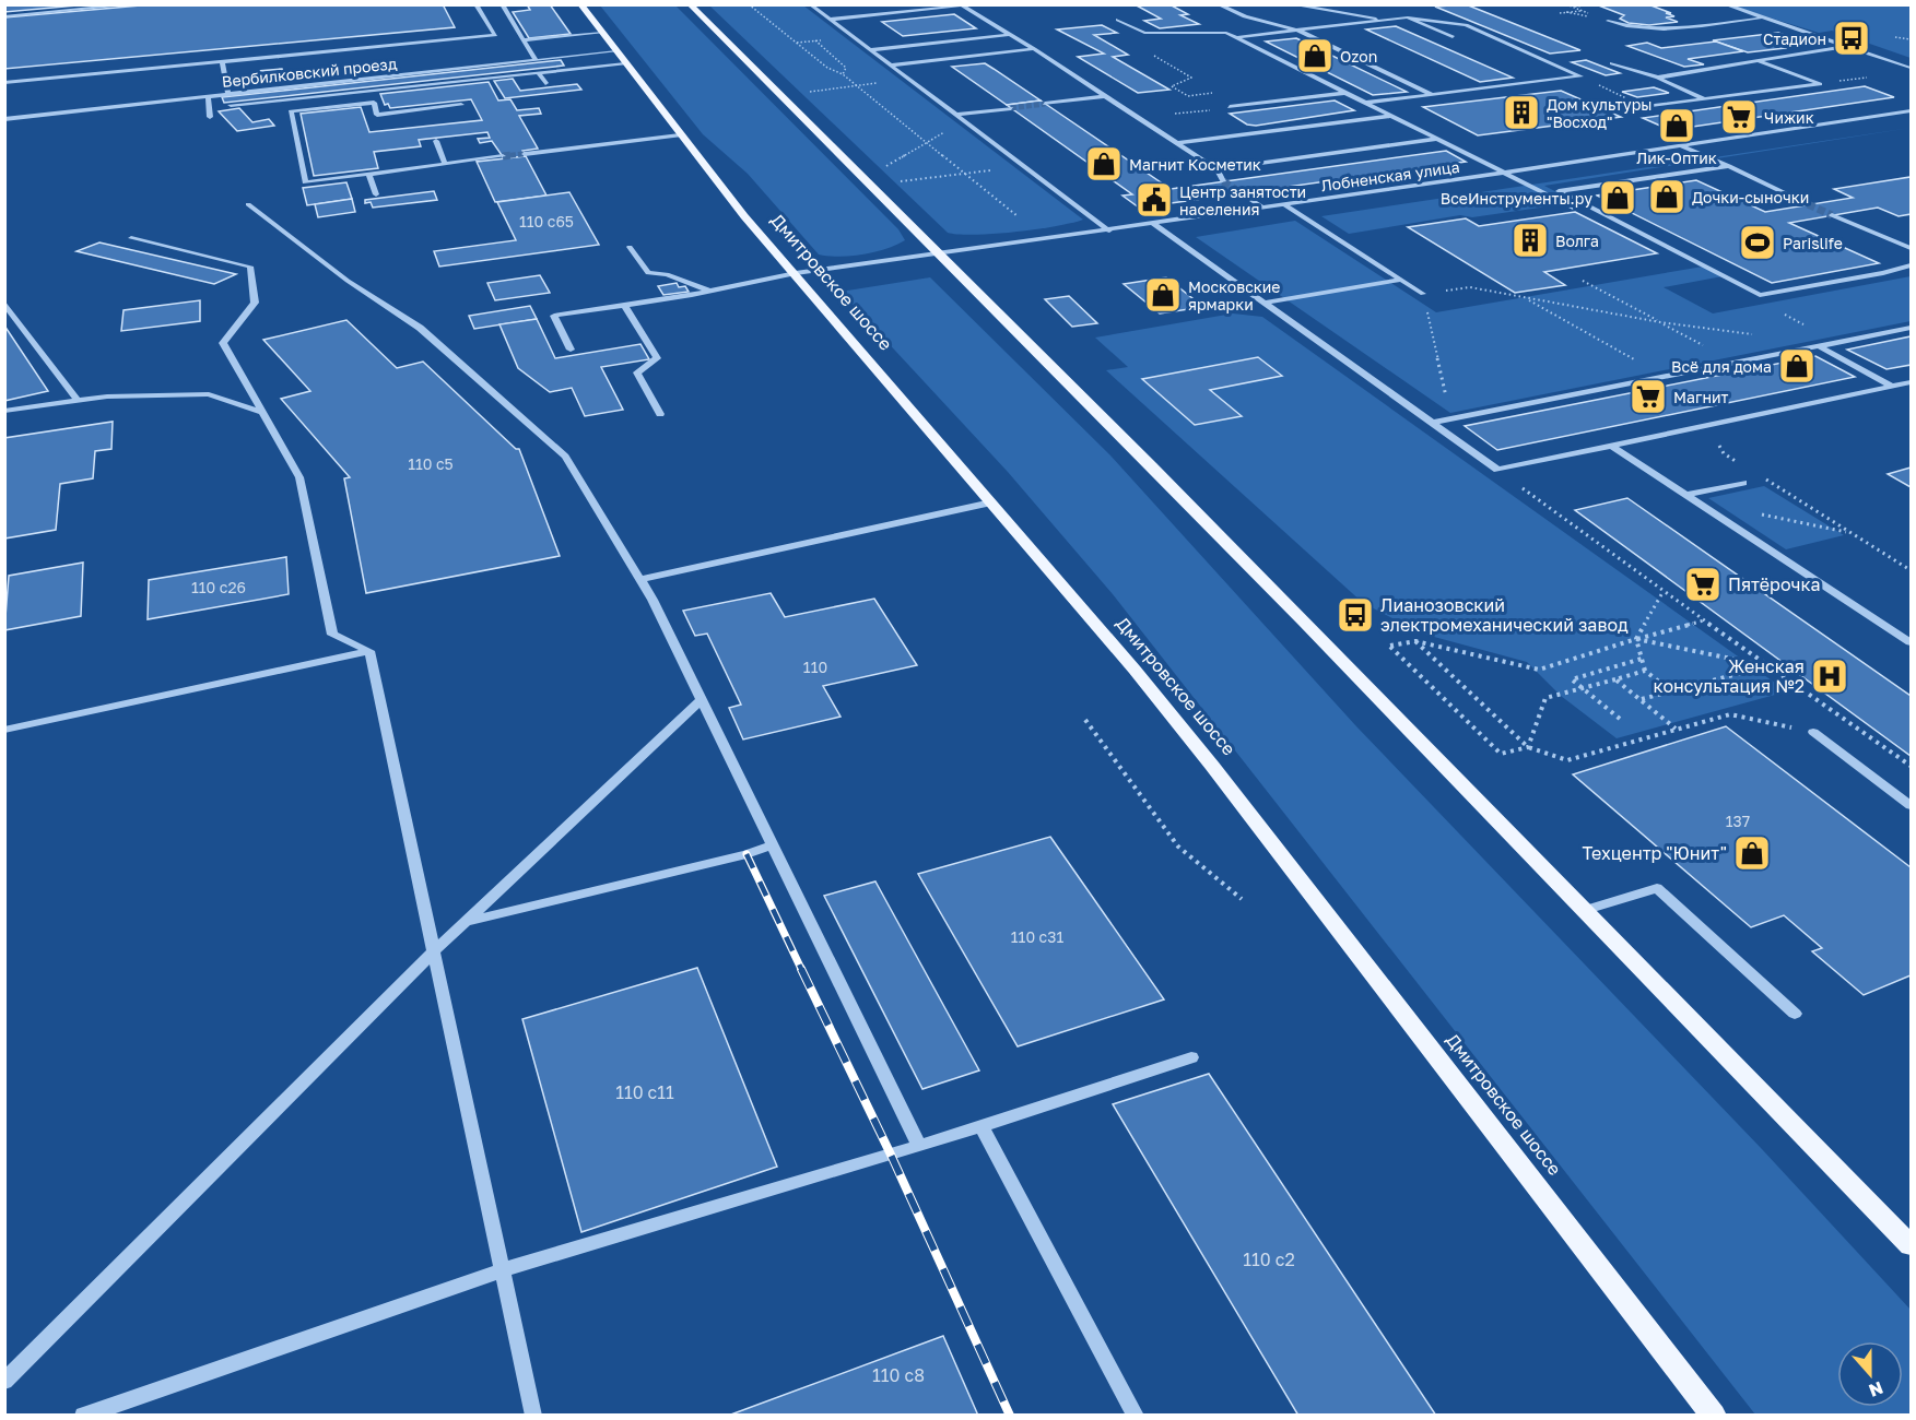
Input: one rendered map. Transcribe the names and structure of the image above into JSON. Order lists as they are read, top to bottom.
{
  "streets": {
    "main road": ["Дмитровское шоссе"],
    "street": ["Вербилковский проезд", "Лобненская улица"]
  },
  "crossings": [
    ["Вербилковский проезд", "Дмитровское шоссе"],
    ["Лобненская улица", "Дмитровское шоссе"]
  ],
  "places": {
    "bus stop": ["Стадион", "Лианозовский электромеханический завод"],
    "shop": [
      "Ozon",
      "Лик-Оптик",
      "Магнит Косметик",
      "Дочки-сыночки",
      "ВсеИнструменты.ру",
      "Московские ярмарки",
      "Всё для дома",
      "Техцентр \"Юнит\""
    ],
    "building": ["Дом культуры \"Восход\"", "Волга"],
    "supermarket": ["Чижик", "Магнит", "Пятёрочка"],
    "public building": ["Центр занятости населения"],
    "sports": ["Parislife"],
    "hospital": ["Женская консультация №2"]
  },
  "house_numbers": [
    "110 с65",
    "110 с5",
    "110 с26",
    "110",
    "137",
    "110 с31",
    "110 с11",
    "110 с2",
    "110 с8"
  ],
  "north": "bottom"
}
